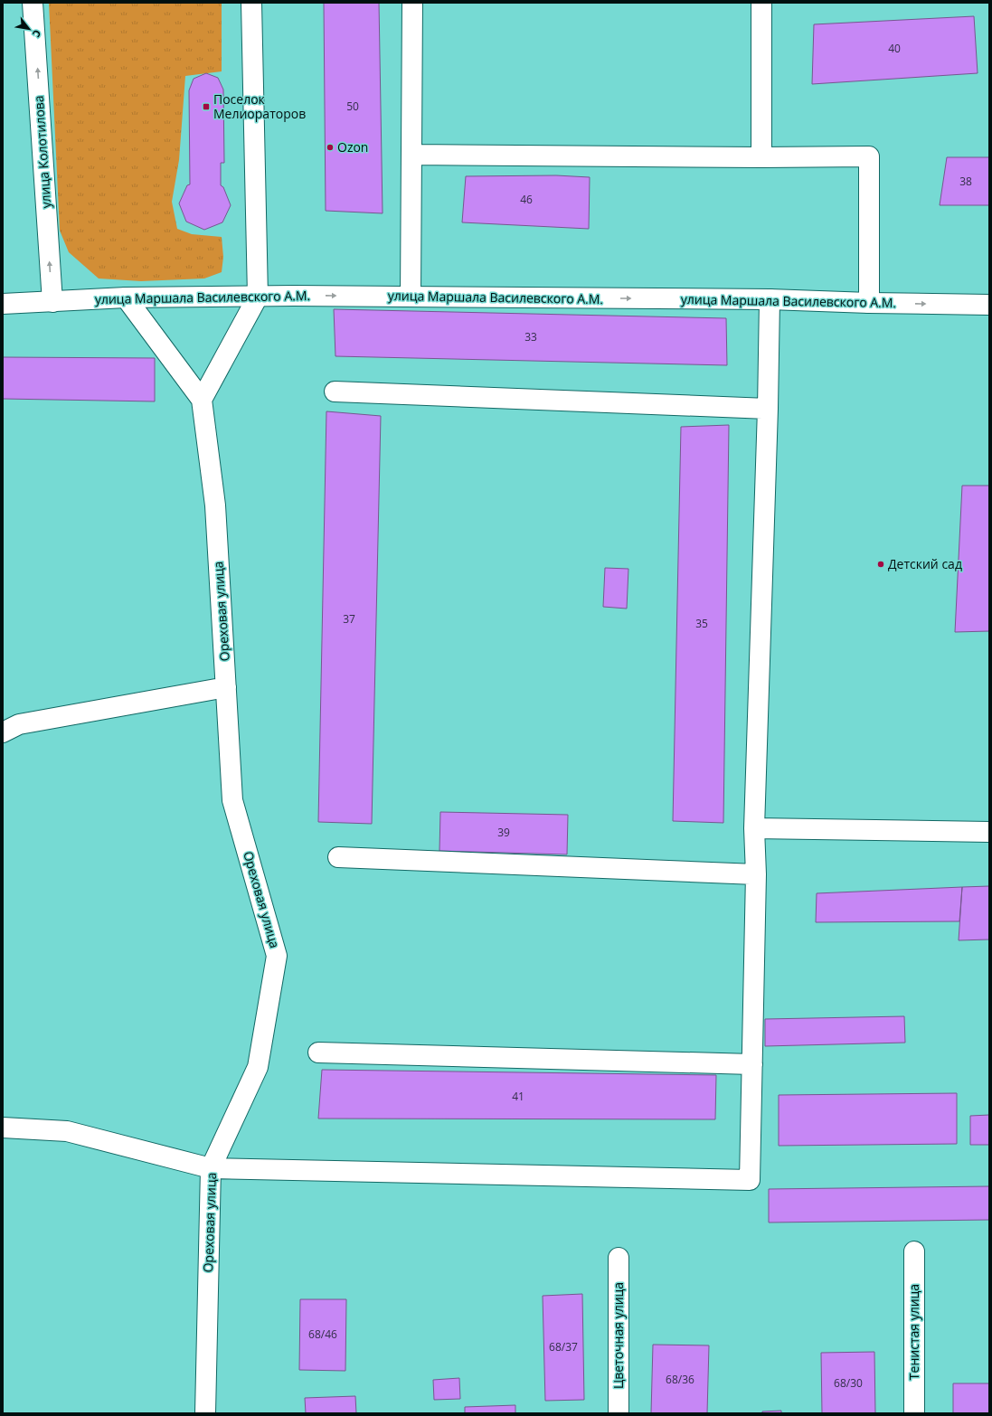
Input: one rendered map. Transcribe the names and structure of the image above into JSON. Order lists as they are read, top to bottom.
{
  "streets": {
    "street": [
      "улица Колотилова",
      "улица Маршала Василевского А.М.",
      "Ореховая улица",
      "Тенистая улица",
      "Цветочная улица"
    ]
  },
  "crossings": [
    ["улица Колотилова", "улица Маршала Василевского А.М."],
    ["улица Маршала Василевского А.М.", "Ореховая улица"]
  ],
  "one_way": ["улица Колотилова"],
  "places": {
    "transit": ["Поселок Мелиораторов"],
    "other": ["Ozon", "Детский сад"]
  },
  "house_numbers": [
    "40",
    "50",
    "38",
    "46",
    "33",
    "37",
    "35",
    "39",
    "41",
    "68/46",
    "68/37",
    "68/36",
    "68/30"
  ],
  "north": "bottom right"
}
